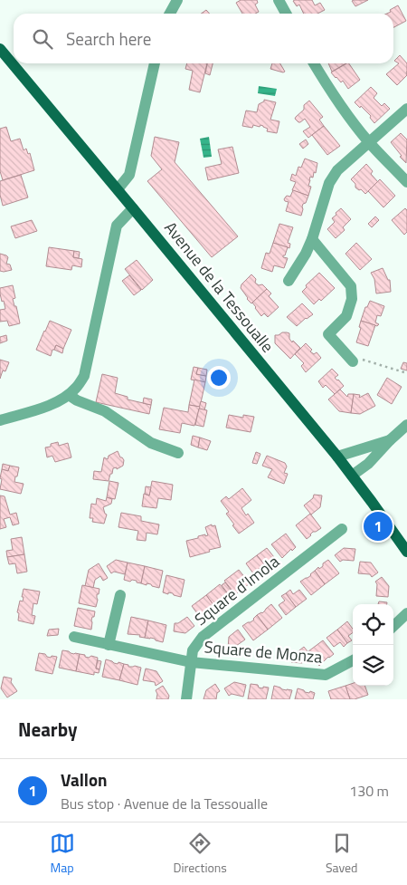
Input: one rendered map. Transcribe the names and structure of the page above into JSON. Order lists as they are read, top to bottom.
{
  "streets": {
    "main road": ["Avenue de la Tessoualle"],
    "street": ["Square d’Imola", "Square de Monza"]
  },
  "crossings": [
    ["Square d’Imola", "Square de Monza"]
  ],
  "page": {
    "search": "Search here",
    "pins": "1",
    "heading": "Nearby",
    "list": [
      {
        "mark": "1",
        "name": "Vallon",
        "note": "Bus stop · Avenue de la Tessoualle",
        "value": "130 m"
      }
    ],
    "nav": ["Map", "Directions", "Saved"]
  }
}
